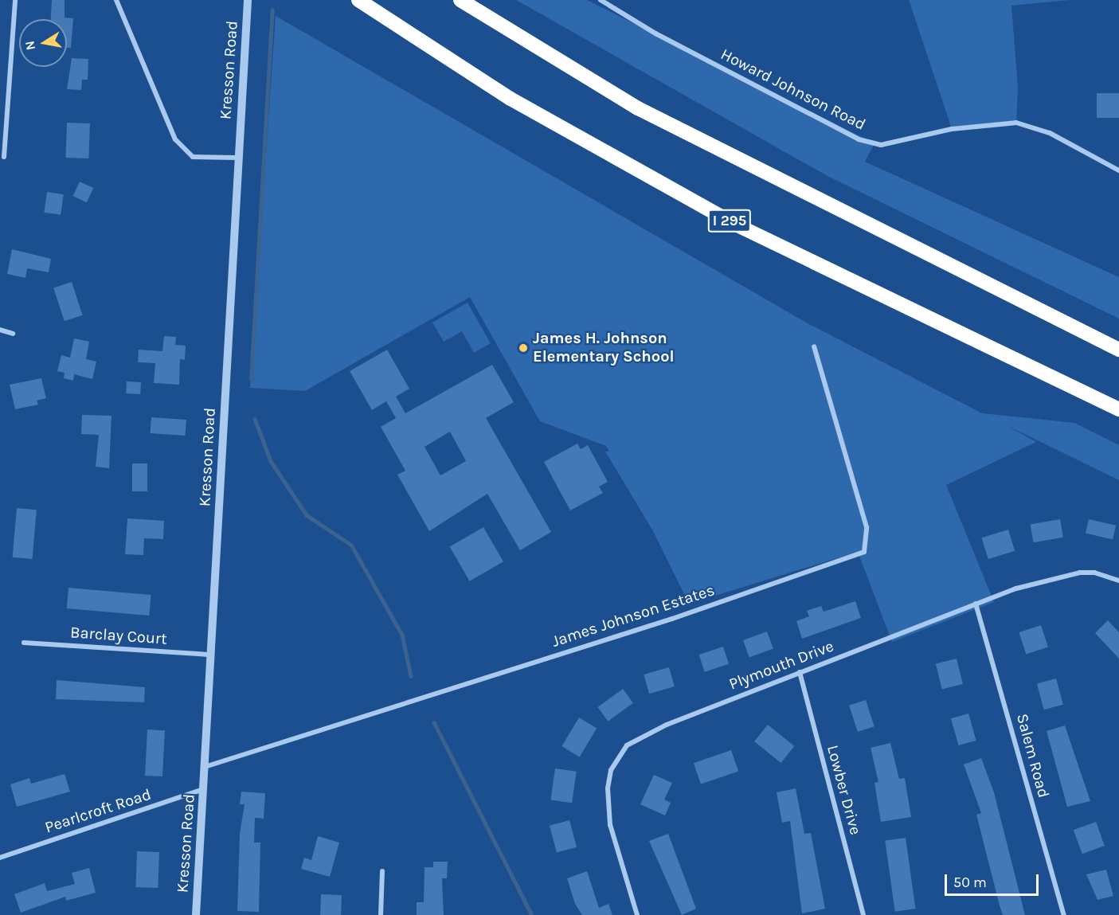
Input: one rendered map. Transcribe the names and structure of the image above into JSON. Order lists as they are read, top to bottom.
{
  "streets": {
    "highway": ["I 295"],
    "street": [
      "Kresson Road",
      "Howard Johnson Road",
      "James Johnson Estates",
      "Barclay Court",
      "Plymouth Drive",
      "Salem Road",
      "Lowber Drive",
      "Pearlcroft Road"
    ]
  },
  "crossings": [
    ["Kresson Road", "James Johnson Estates"],
    ["Kresson Road", "Barclay Court"],
    ["Kresson Road", "Pearlcroft Road"],
    ["Plymouth Drive", "Salem Road"],
    ["Plymouth Drive", "Lowber Drive"]
  ],
  "places": ["James H. Johnson Elementary School"],
  "scale_bar": "50 m",
  "north": "left"
}
